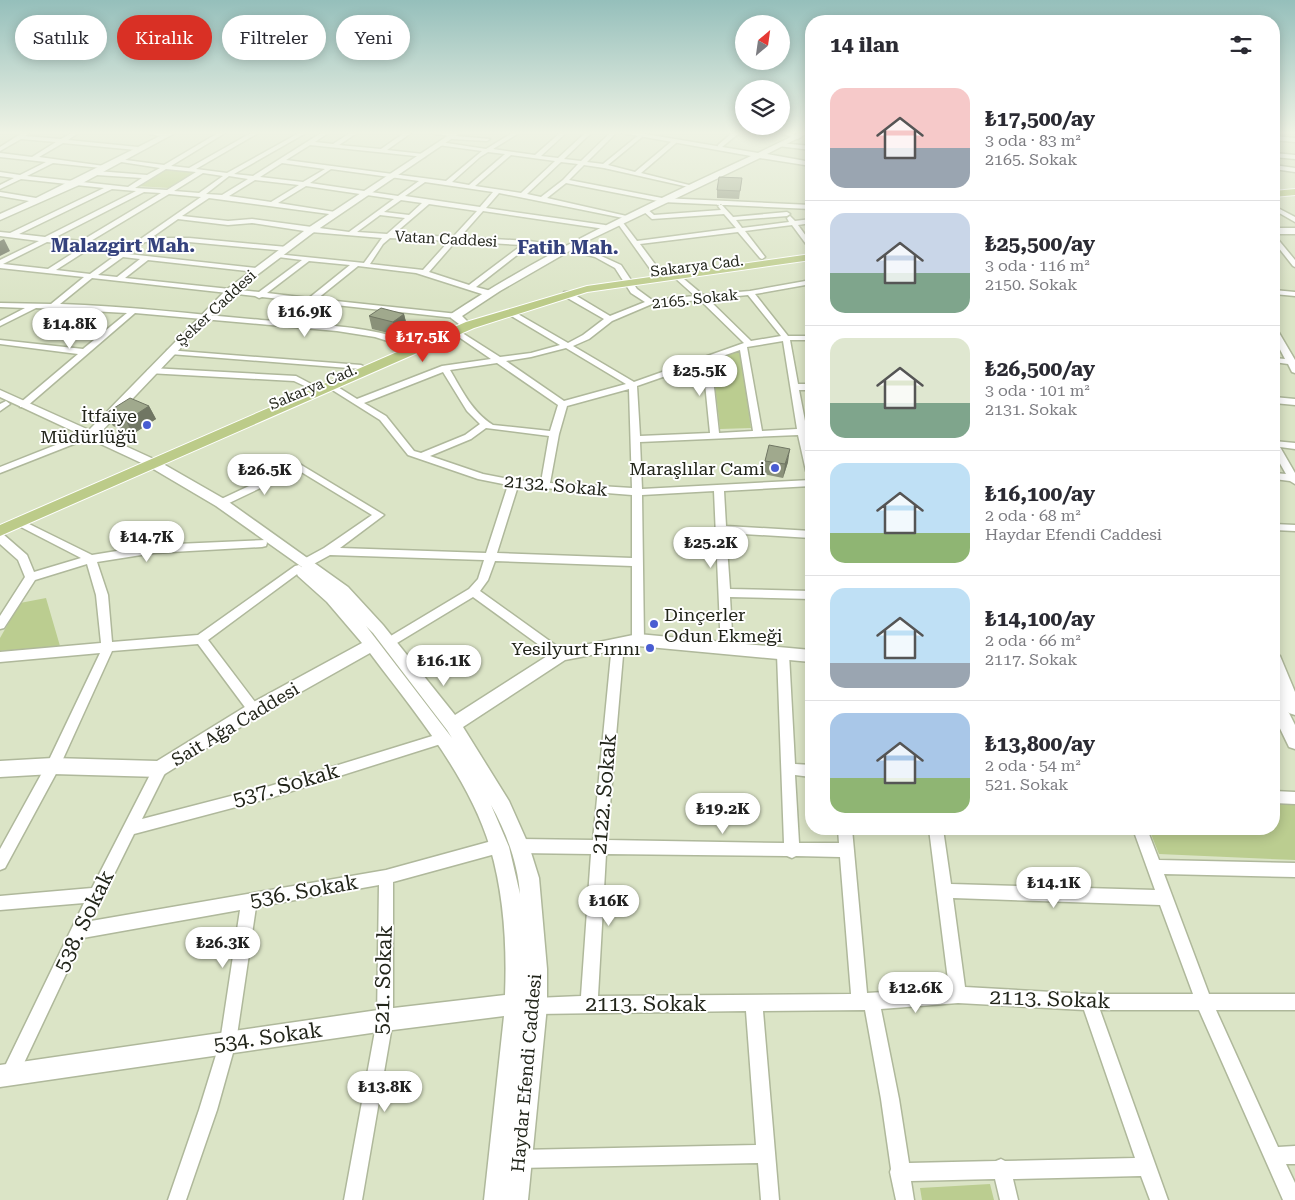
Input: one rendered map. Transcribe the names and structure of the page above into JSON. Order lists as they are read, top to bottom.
{
  "streets": {
    "main road": [
      "Sakarya Cad.",
      "Şeker Caddesi",
      "Sait Ağa Caddesi",
      "534. Sokak",
      "Haydar Efendi Caddesi"
    ],
    "street": [
      "Vatan Caddesi",
      "2165. Sokak",
      "2132. Sokak",
      "537. Sokak",
      "2122. Sokak",
      "536. Sokak",
      "538. Sokak",
      "521. Sokak",
      "2113. Sokak"
    ]
  },
  "crossings": [
    ["Vatan Caddesi", "Sakarya Cad."],
    ["Vatan Caddesi", "2165. Sokak"],
    ["Vatan Caddesi", "Şeker Caddesi"],
    ["Sakarya Cad.", "Haydar Efendi Caddesi"],
    ["2165. Sokak", "2132. Sokak"],
    ["Şeker Caddesi", "Haydar Efendi Caddesi"],
    ["Sait Ağa Caddesi", "538. Sokak"],
    ["Sait Ağa Caddesi", "Haydar Efendi Caddesi"],
    ["537. Sokak", "538. Sokak"],
    ["537. Sokak", "Haydar Efendi Caddesi"],
    ["2122. Sokak", "2113. Sokak"],
    ["536. Sokak", "538. Sokak"],
    ["536. Sokak", "521. Sokak"],
    ["536. Sokak", "Haydar Efendi Caddesi"],
    ["538. Sokak", "534. Sokak"],
    ["521. Sokak", "534. Sokak"],
    ["2113. Sokak", "534. Sokak"],
    ["2113. Sokak", "Haydar Efendi Caddesi"],
    ["534. Sokak", "Haydar Efendi Caddesi"]
  ],
  "districts": ["Malazgirt Mah.", "Fatih Mah."],
  "places": [
    "İtfaiye Müdürlüğü",
    "Maraşlılar Cami",
    "Dinçerler Odun Ekmeği",
    "Yesilyurt Fırını"
  ],
  "north": "top right",
  "page": {
    "chip": [
      "Satılık",
      "Kiralık",
      "Filtreler",
      "Yeni"
    ],
    "heading": "14 ilan",
    "list": [
      {
        "name": "₺17,500/ay",
        "note": "3 oda · 83 m² · 2165. Sokak"
      },
      {
        "name": "₺25,500/ay",
        "note": "3 oda · 116 m² · 2150. Sokak"
      },
      {
        "name": "₺26,500/ay",
        "note": "3 oda · 101 m² · 2131. Sokak"
      },
      {
        "name": "₺16,100/ay",
        "note": "2 oda · 68 m² · Haydar Efendi Caddesi"
      },
      {
        "name": "₺14,100/ay",
        "note": "2 oda · 66 m² · 2117. Sokak"
      },
      {
        "name": "₺13,800/ay",
        "note": "2 oda · 54 m² · 521. Sokak"
      }
    ],
    "price": [
      "₺16.9K",
      "₺14.8K",
      "₺17.5K",
      "₺25.5K",
      "₺26.5K",
      "₺14.7K",
      "₺25.2K",
      "₺16.1K",
      "₺19.2K",
      "₺14.1K",
      "₺16K",
      "₺26.3K",
      "₺12.6K",
      "₺13.8K"
    ]
  }
}
